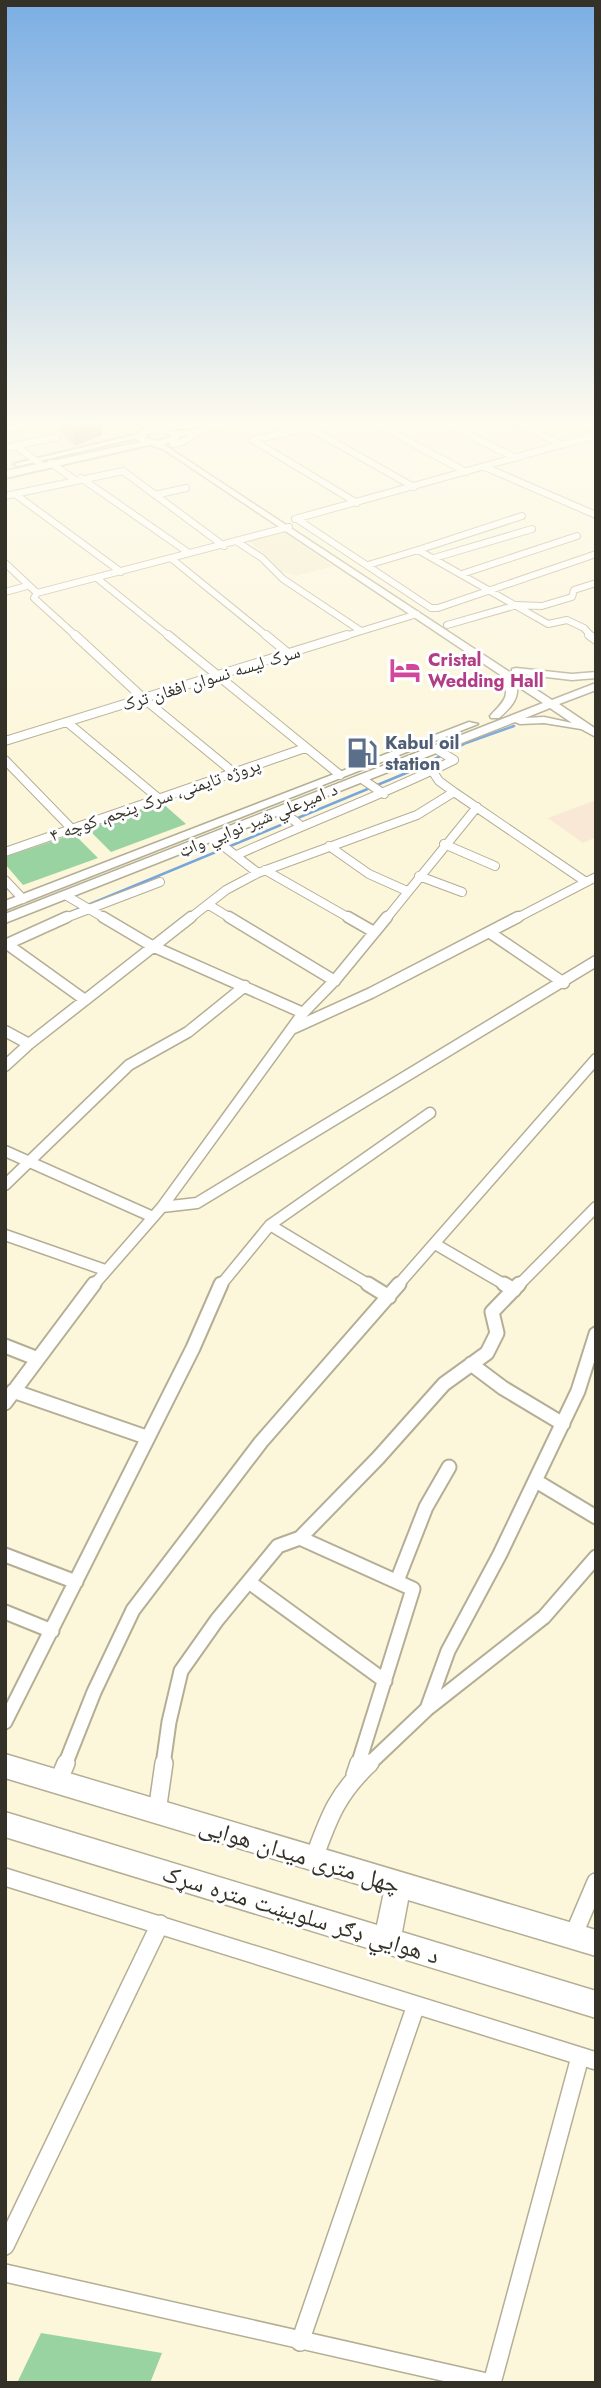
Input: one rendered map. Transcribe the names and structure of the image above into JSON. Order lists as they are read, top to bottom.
{
  "streets": {
    "main road": ["د امیرعلي شیر نوايي واټ", "چهل متری میدان هوایی", "د هوايي ډګر سلویښت متره سړک"],
    "street": ["سرک لیسه نسوان افغان‌ ترک", "پروژه تایمنی، سرک پنجم، کوچه ۴"]
  },
  "places": {
    "hotel": ["Cristal Wedding Hall"],
    "fuel station": ["Kabul oil station"]
  }
}
